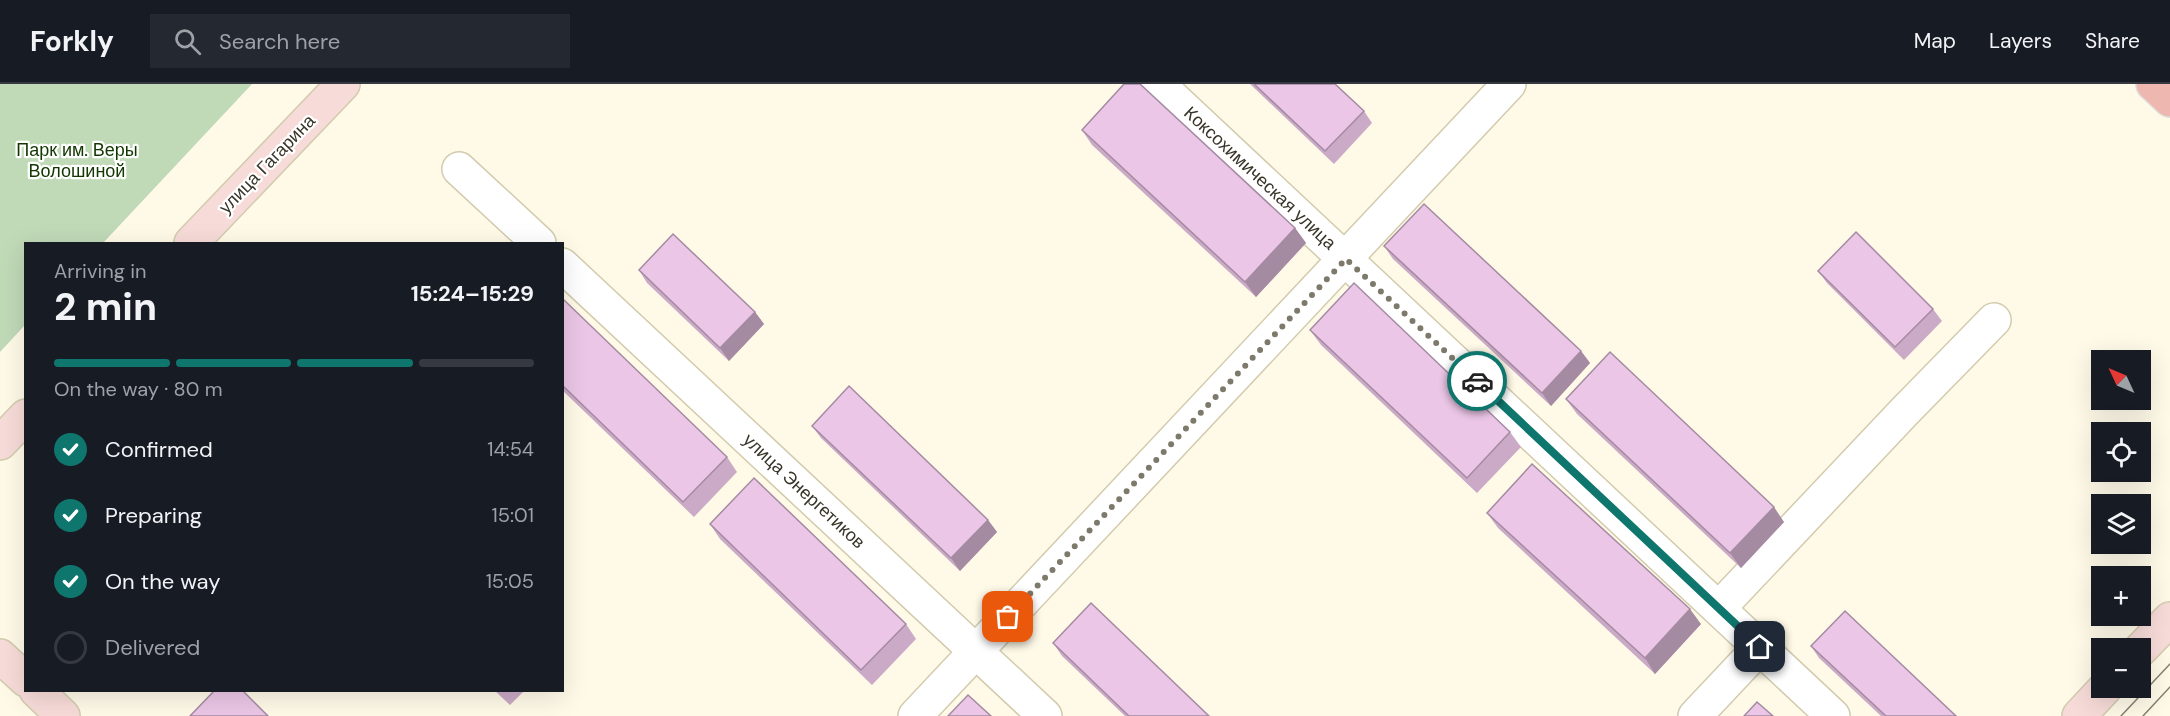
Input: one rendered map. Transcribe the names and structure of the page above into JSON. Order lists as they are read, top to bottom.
{
  "streets": {
    "street": ["улица Гагарина", "Коксохимическая улица", "улица Энергетиков"]
  },
  "parks": ["Парк им. Веры Волошиной"],
  "north": "top left",
  "page": {
    "header": "Forkly",
    "search": "Search here",
    "nav": ["Map", "Layers", "Share"],
    "heading": ["2 min", "Arriving in", "15:24–15:29"],
    "bar": "On the way · 80 m",
    "map_buttons": ["+", "−"],
    "list": [
      ["Confirmed", "14:54"],
      ["Preparing", "15:01"],
      ["On the way", "15:05"],
      "Delivered"
    ]
  }
}
